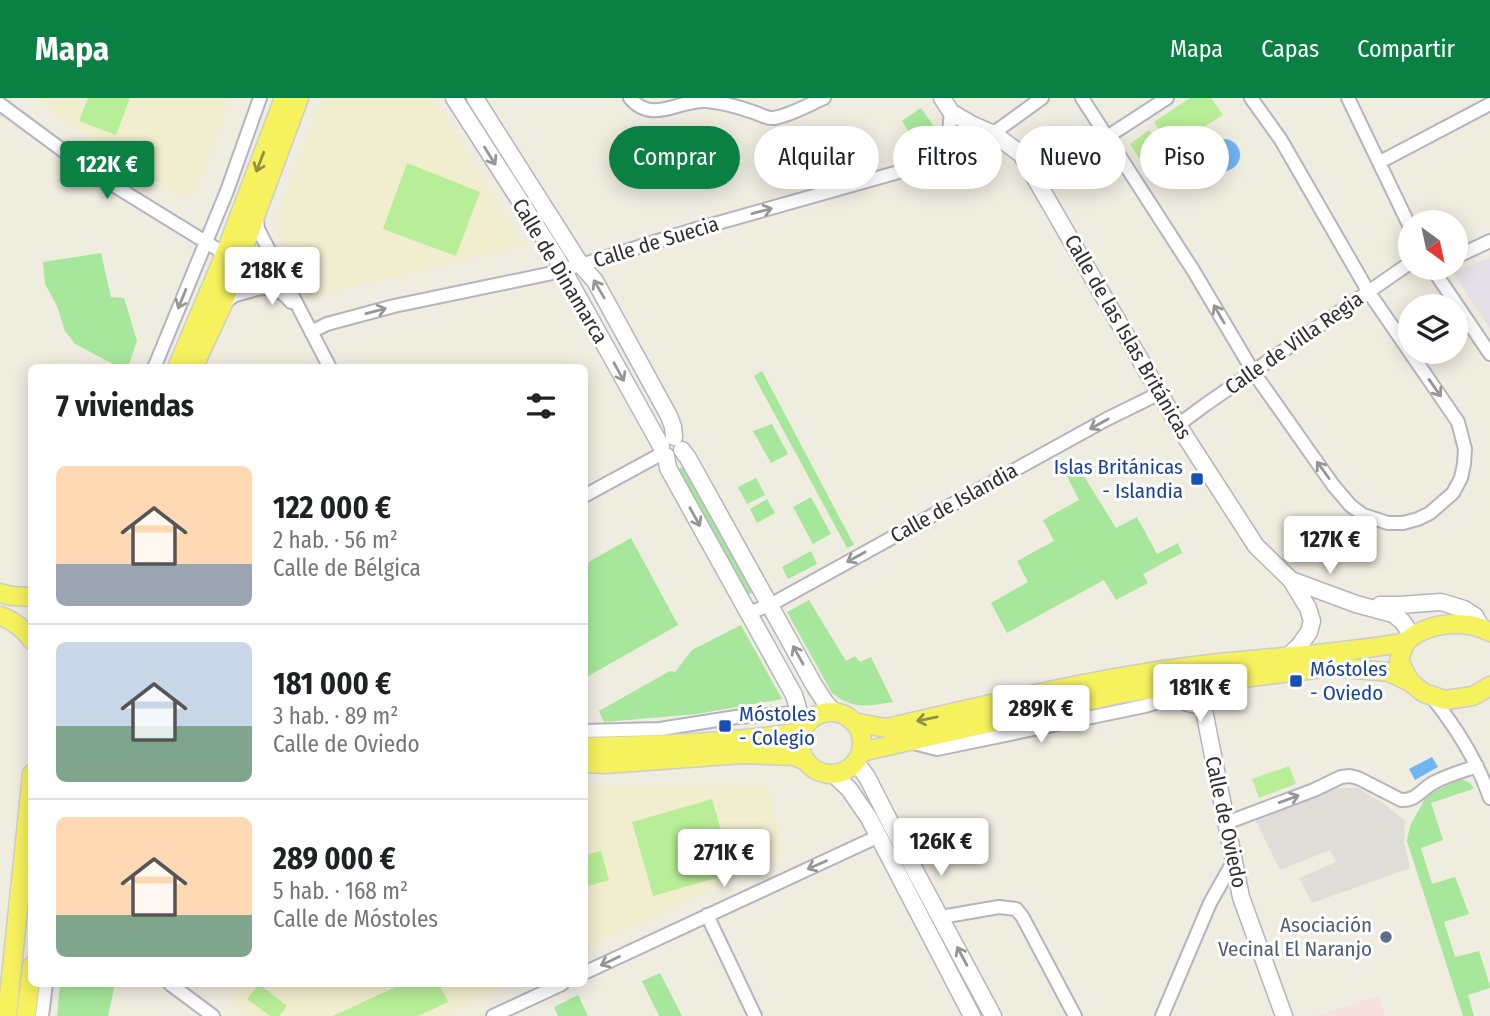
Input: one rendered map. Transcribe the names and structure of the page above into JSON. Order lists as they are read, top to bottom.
{
  "streets": {
    "street": [
      "Calle de Suecia",
      "Calle de Dinamarca",
      "Calle de las Islas Británicas",
      "Calle de Villa Regia",
      "Calle de Islandia",
      "Calle de Oviedo"
    ]
  },
  "crossings": [
    ["Calle de Suecia", "Calle de Dinamarca"],
    ["Calle de Dinamarca", "Calle de Islandia"],
    ["Calle de las Islas Británicas", "Calle de Villa Regia"],
    ["Calle de las Islas Británicas", "Calle de Islandia"]
  ],
  "one_way": ["Calle de Suecia", "Calle de Islandia"],
  "places": {
    "transit": ["Islas Británicas - Islandia", "Móstoles - Oviedo", "Móstoles - Colegio"],
    "other": ["Asociación Vecinal El Naranjo"]
  },
  "north": "bottom right",
  "page": {
    "header": "Mapa",
    "nav": ["Mapa", "Capas", "Compartir"],
    "chip": [
      "Comprar",
      "Alquilar",
      "Filtros",
      "Nuevo",
      "Piso"
    ],
    "price": [
      "122K €",
      "218K €",
      "127K €",
      "181K €",
      "289K €",
      "126K €",
      "271K €"
    ],
    "heading": "7 viviendas",
    "list": [
      {
        "name": "122 000 €",
        "note": "2 hab. · 56 m² · Calle de Bélgica"
      },
      {
        "name": "181 000 €",
        "note": "3 hab. · 89 m² · Calle de Oviedo"
      },
      {
        "name": "289 000 €",
        "note": "5 hab. · 168 m² · Calle de Móstoles"
      }
    ]
  }
}
